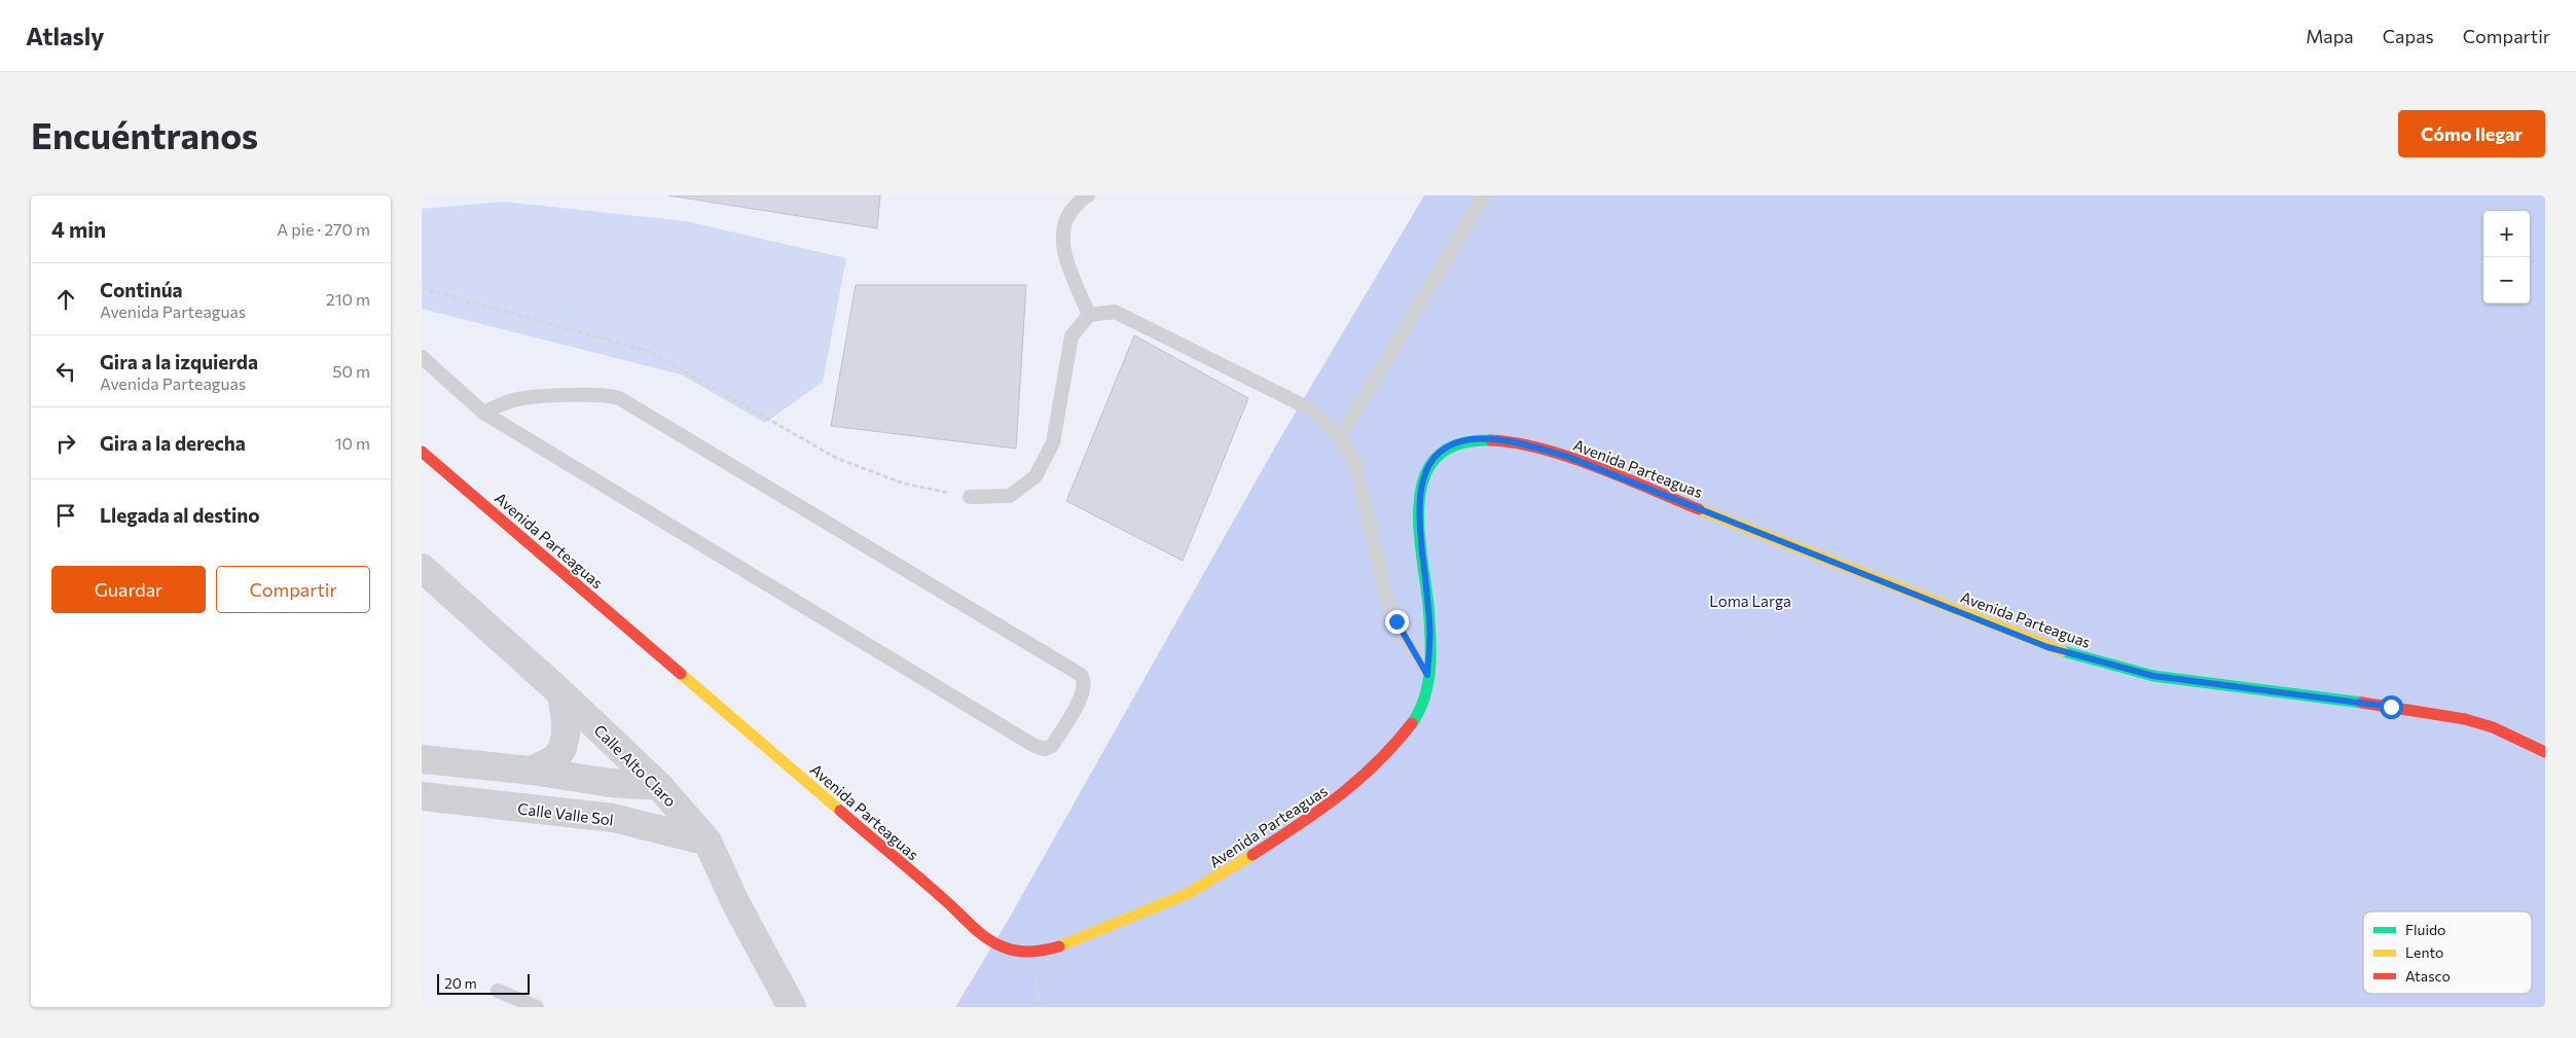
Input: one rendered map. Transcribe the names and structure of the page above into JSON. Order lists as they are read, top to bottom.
{
  "streets": {
    "street": ["Avenida Parteaguas", "Calle Alto Claro", "Calle Valle Sol"]
  },
  "crossings": [
    ["Calle Alto Claro", "Calle Valle Sol"]
  ],
  "parks": ["Loma Larga"],
  "legend": ["Fluido", "Lento", "Atasco"],
  "scale_bar": "20 m",
  "page": {
    "header": "Atlasly",
    "nav": ["Mapa", "Capas", "Compartir"],
    "buttons": [
      "Cómo llegar",
      ["Guardar", "Compartir"]
    ],
    "title": "Encuéntranos",
    "heading": ["4 min", "A pie · 270 m"],
    "map_buttons": ["+", "−"],
    "list": [
      ["Continúa", "Avenida Parteaguas", "210 m"],
      ["Gira a la izquierda", "Avenida Parteaguas", "50 m"],
      ["Gira a la derecha", "10 m"],
      "Llegada al destino"
    ],
    "scale": "20 m"
  }
}
